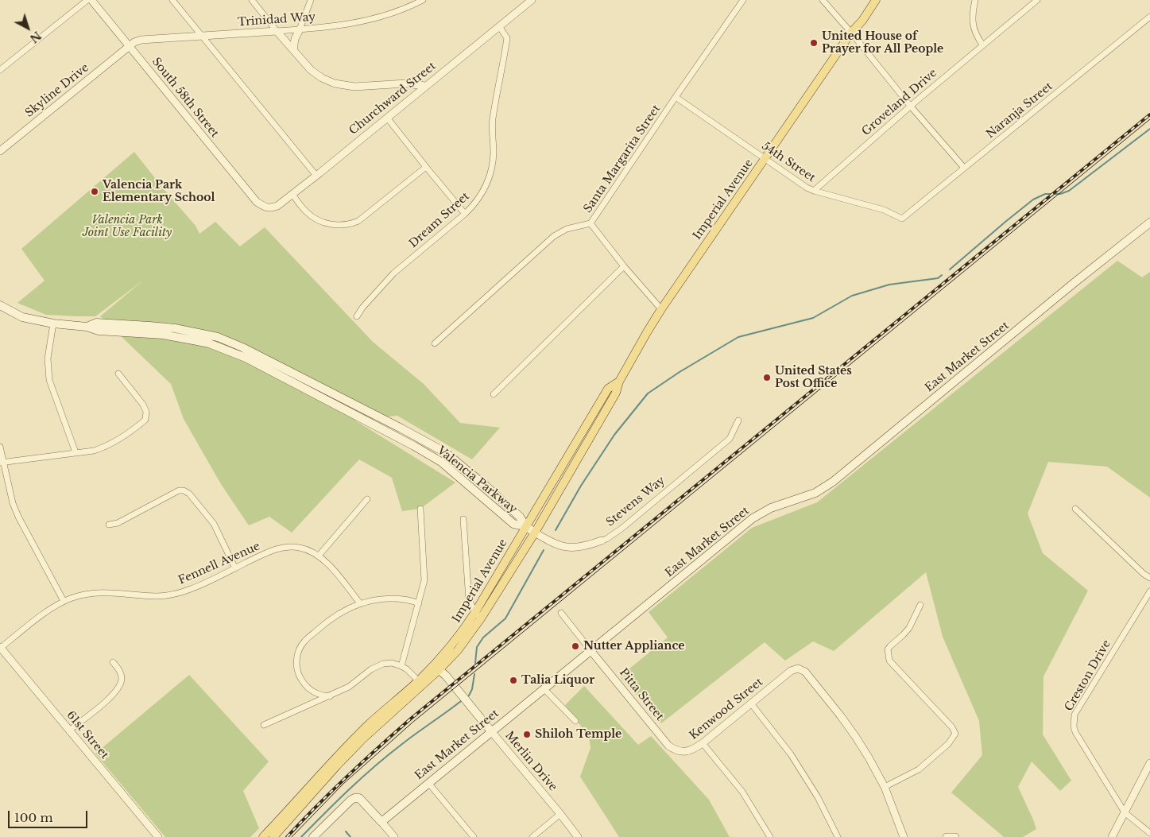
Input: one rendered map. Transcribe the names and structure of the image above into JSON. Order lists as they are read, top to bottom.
{
  "streets": {
    "main road": [
      "Imperial Avenue",
      "East Market Street",
      "Valencia Parkway",
      "Stevens Way",
      "Merlin Drive"
    ],
    "street": [
      "Trinidad Way",
      "Skyline Drive",
      "South 58th Street",
      "Churchward Street",
      "Groveland Drive",
      "Naranja Street",
      "Santa Margarita Street",
      "54th Street",
      "Dream Street",
      "Fennell Avenue",
      "Creston Drive",
      "Pitta Street",
      "Kenwood Street",
      "61st Street"
    ]
  },
  "crossings": [
    ["Trinidad Way", "Skyline Drive"],
    ["Trinidad Way", "South 58th Street"],
    ["Skyline Drive", "South 58th Street"],
    ["South 58th Street", "Churchward Street"],
    ["Churchward Street", "Dream Street"],
    ["Groveland Drive", "54th Street"],
    ["Naranja Street", "54th Street"],
    ["Santa Margarita Street", "54th Street"],
    ["54th Street", "Imperial Avenue"],
    ["Imperial Avenue", "Valencia Parkway"],
    ["Imperial Avenue", "Stevens Way"],
    ["Imperial Avenue", "Merlin Drive"],
    ["East Market Street", "Pitta Street"],
    ["East Market Street", "Merlin Drive"],
    ["Valencia Parkway", "Stevens Way"],
    ["Fennell Avenue", "61st Street"],
    ["Pitta Street", "Kenwood Street"]
  ],
  "parks": ["Valencia Park Joint Use Facility"],
  "places": [
    "United House of Prayer for All People",
    "Valencia Park Elementary School",
    "United States Post Office",
    "Nutter Appliance",
    "Talia Liquor",
    "Shiloh Temple"
  ],
  "scale_bar": "100 m",
  "north": "bottom right"
}
